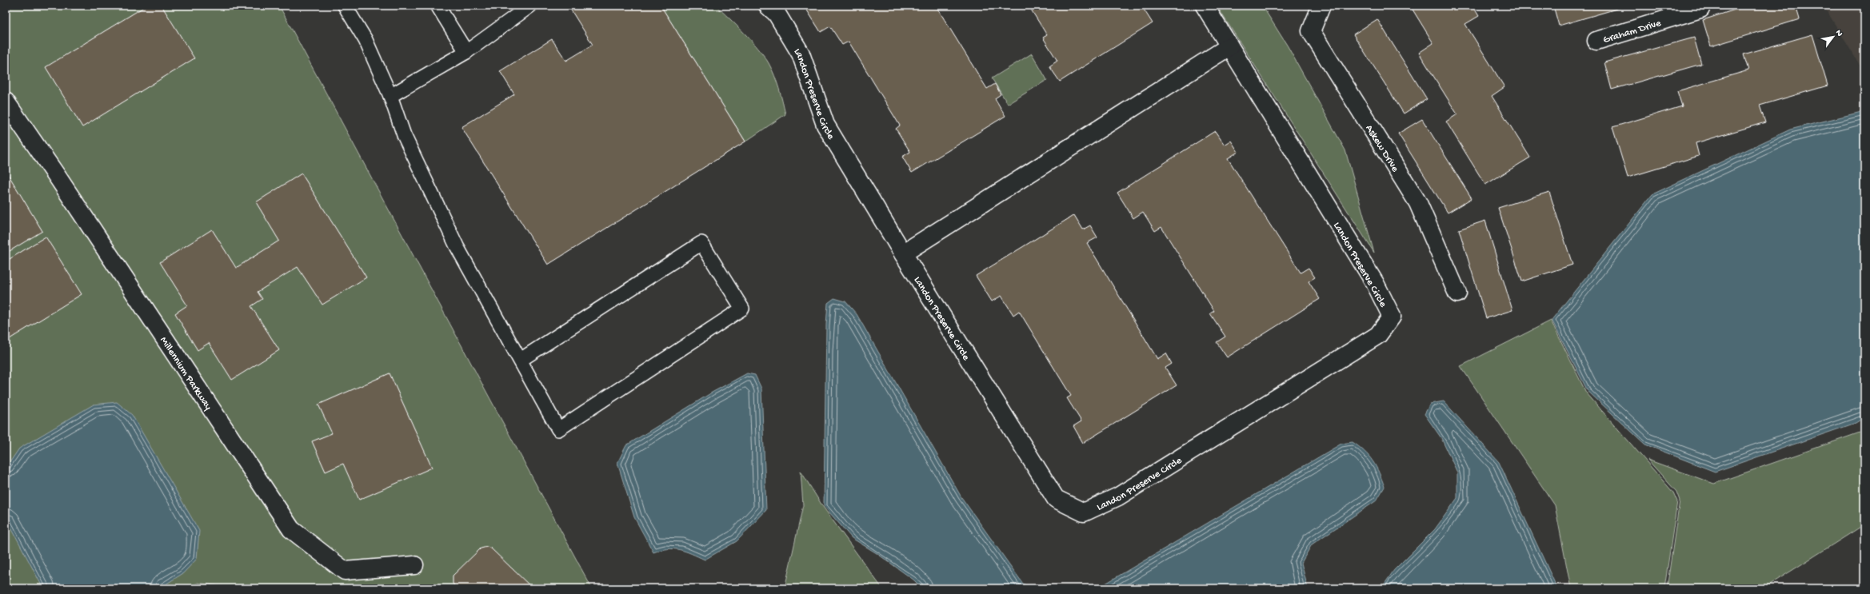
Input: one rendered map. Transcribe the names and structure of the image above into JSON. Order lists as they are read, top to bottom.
{
  "streets": {
    "street": [
      "Graham Drive",
      "Landon Preserve Circle",
      "Askew Drive",
      "Millennium Parkway"
    ]
  },
  "north": "top right"
}
